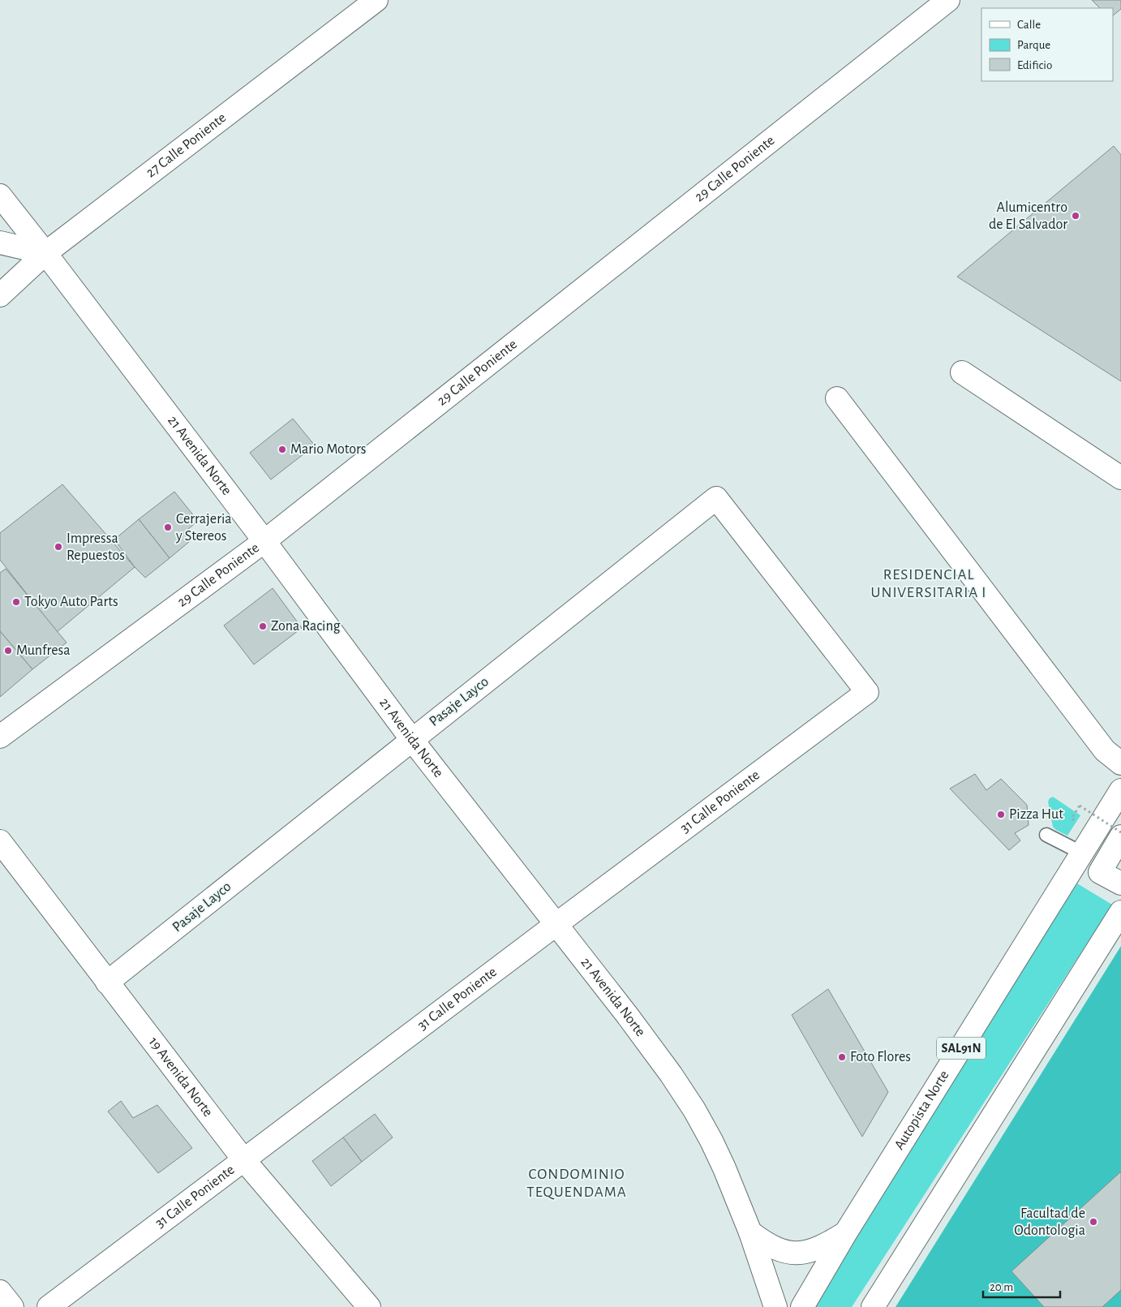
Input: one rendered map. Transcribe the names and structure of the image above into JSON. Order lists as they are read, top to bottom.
{
  "streets": {
    "street": [
      "27 Calle Poniente",
      "29 Calle Poniente",
      "21 Avenida Norte",
      "Pasaje Layco",
      "31 Calle Poniente",
      "SAL91N",
      "19 Avenida Norte",
      "Autopista Norte"
    ]
  },
  "crossings": [
    ["27 Calle Poniente", "21 Avenida Norte"],
    ["29 Calle Poniente", "21 Avenida Norte"],
    ["21 Avenida Norte", "Pasaje Layco"],
    ["21 Avenida Norte", "31 Calle Poniente"],
    ["Pasaje Layco", "31 Calle Poniente"],
    ["Pasaje Layco", "19 Avenida Norte"],
    ["31 Calle Poniente", "19 Avenida Norte"]
  ],
  "districts": ["RESIDENCIAL UNIVERSITARIA I", "CONDOMINIO TEQUENDAMA"],
  "places": [
    "Alumicentro de El Salvador",
    "Mario Motors",
    "Cerrajeria y Stereos",
    "Impressa Repuestos",
    "Tokyo Auto Parts",
    "Zona Racing",
    "Munfresa",
    "Pizza Hut",
    "Foto Flores",
    "Facultad de Odontologia"
  ],
  "legend": ["Calle", "Parque", "Edificio"],
  "scale_bar": "20 m"
}
